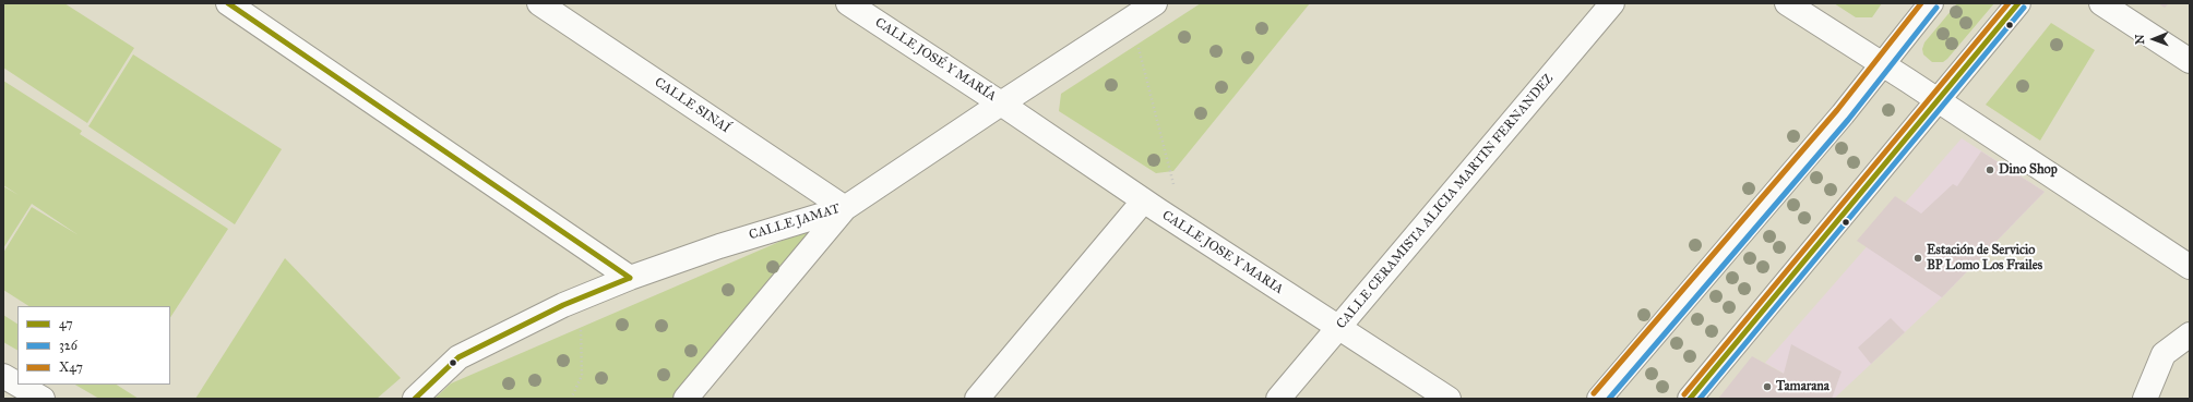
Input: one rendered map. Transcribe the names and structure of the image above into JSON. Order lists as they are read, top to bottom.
{
  "streets": {
    "street": [
      "CALLE JOSÉ Y MARÍA",
      "CALLE SINAÍ",
      "CALLE CERAMISTA ALICIA MARTIN FERNANDEZ",
      "CALLE JAMAT",
      "CALLE JOSE Y MARIA"
    ]
  },
  "crossings": [
    ["CALLE JOSÉ Y MARÍA", "CALLE JAMAT"],
    ["CALLE JOSÉ Y MARÍA", "CALLE JOSE Y MARIA"],
    ["CALLE SINAÍ", "CALLE JAMAT"],
    ["CALLE CERAMISTA ALICIA MARTIN FERNANDEZ", "CALLE JOSE Y MARIA"],
    ["CALLE JAMAT", "CALLE JOSE Y MARIA"]
  ],
  "places": ["Dino Shop", "Estación de Servicio BP Lomo Los Frailes", "Tamarana"],
  "lines": ["transit line 47", "transit line X47", "transit line 326"],
  "legend": ["47", "326", "X47"],
  "north": "left"
}
